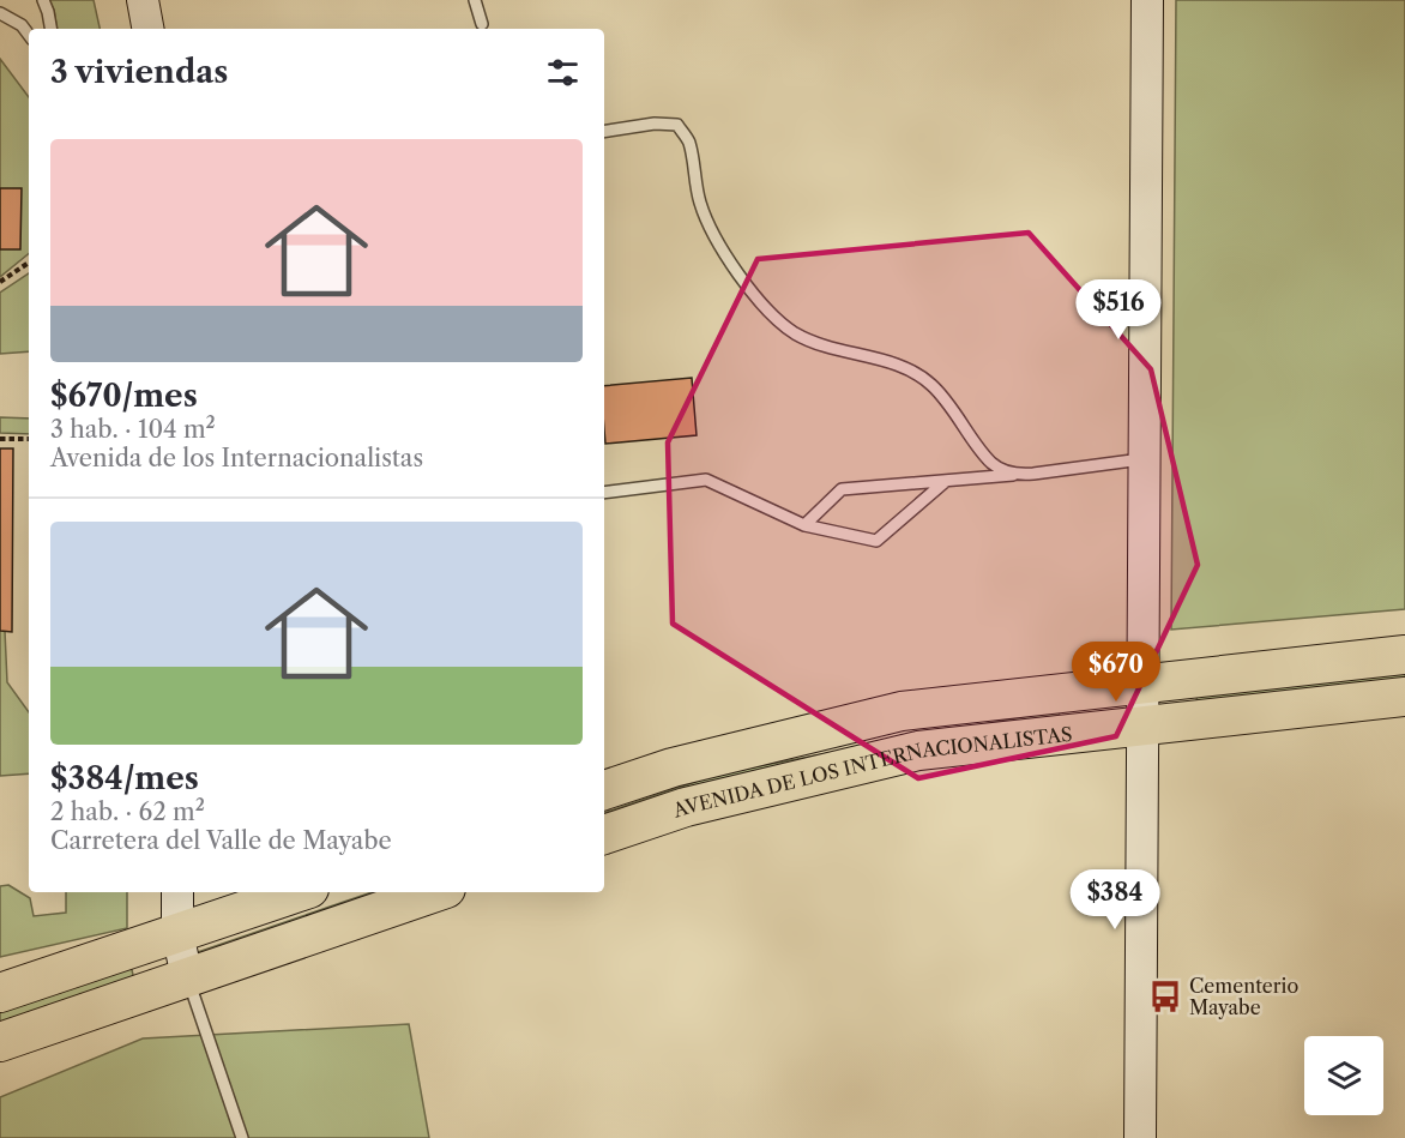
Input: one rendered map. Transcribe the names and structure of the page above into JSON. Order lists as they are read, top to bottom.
{
  "streets": {
    "highway": ["AVENIDA DE LOS INTERNACIONALISTAS"]
  },
  "places": {
    "bus stop": ["Cementerio Mayabe"]
  },
  "page": {
    "heading": "3 viviendas",
    "list": [
      {
        "name": "$670/mes",
        "note": "3 hab. · 104 m² · Avenida de los Internacionalistas"
      },
      {
        "name": "$384/mes",
        "note": "2 hab. · 62 m² · Carretera del Valle de Mayabe"
      }
    ],
    "price": ["$516", "$670", "$384"]
  }
}
